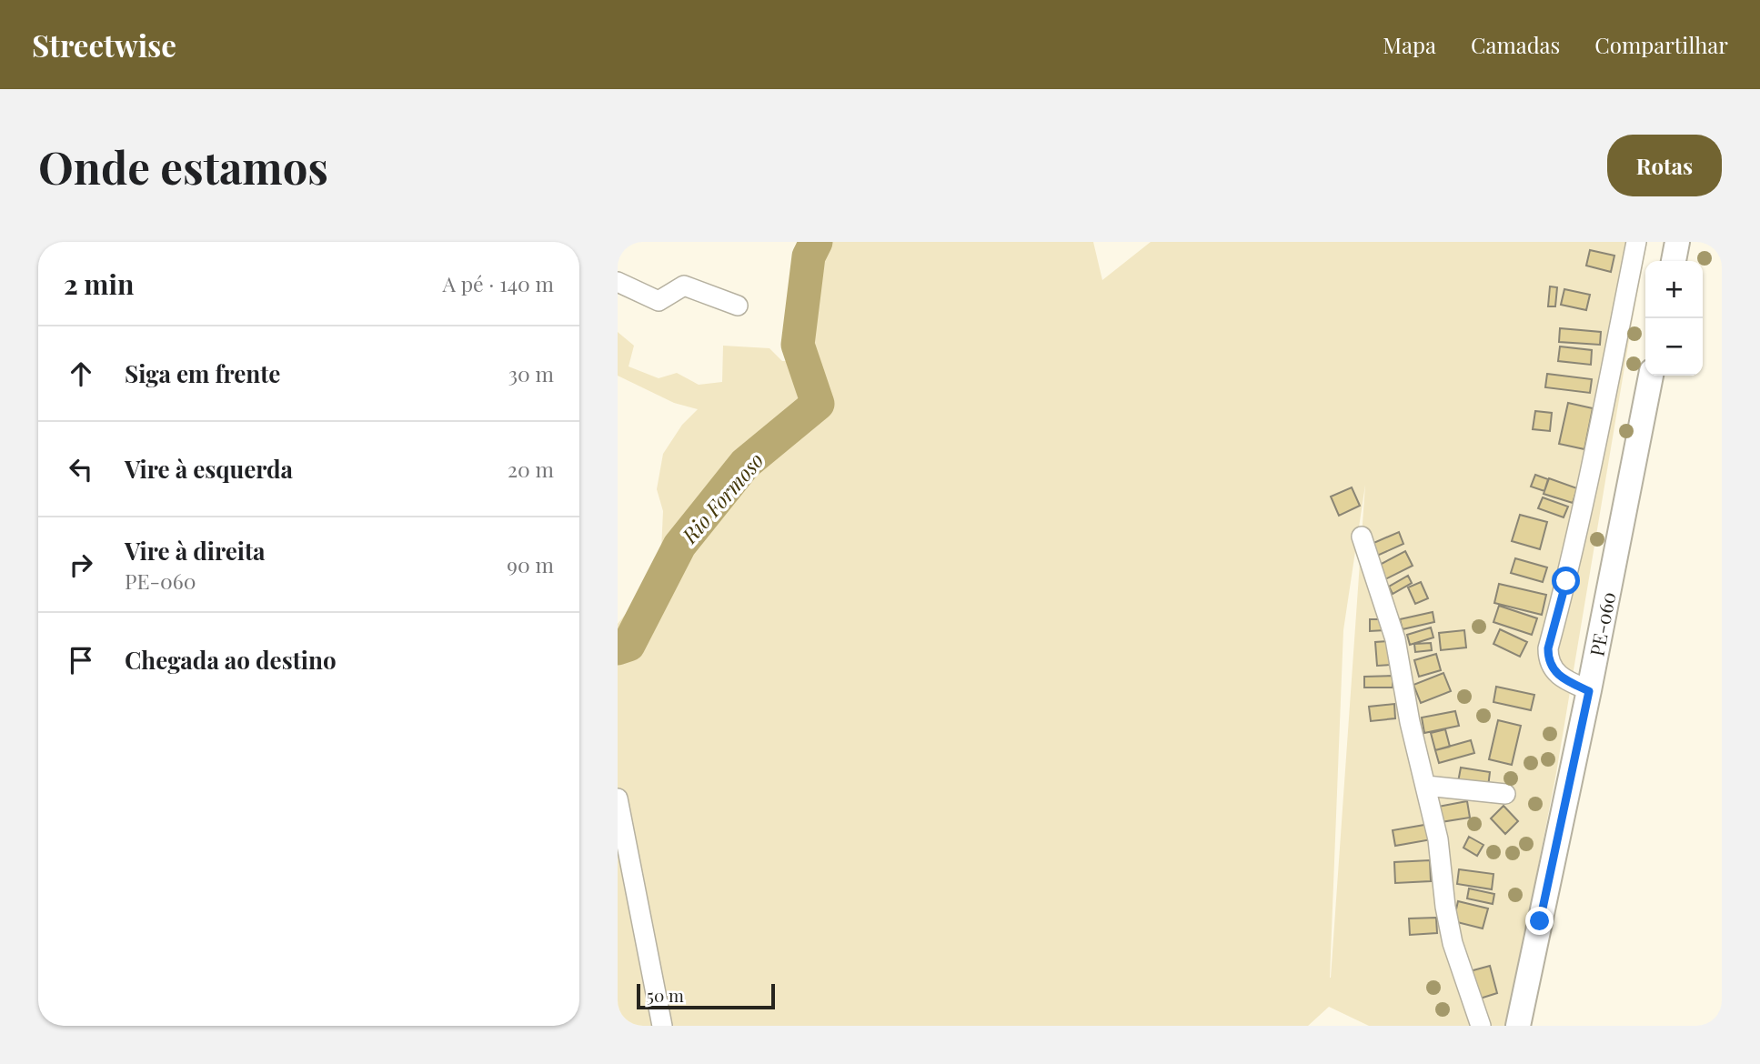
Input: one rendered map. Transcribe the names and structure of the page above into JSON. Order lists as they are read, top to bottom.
{
  "streets": {
    "main road": ["PE-060"]
  },
  "water": ["Rio Formoso"],
  "scale_bar": "50 m",
  "page": {
    "header": "Streetwise",
    "nav": ["Mapa", "Camadas", "Compartilhar"],
    "buttons": "Rotas",
    "title": "Onde estamos",
    "heading": ["2 min", "A pé · 140 m"],
    "map_buttons": ["+", "−"],
    "list": [
      ["Siga em frente", "30 m"],
      ["Vire à esquerda", "20 m"],
      ["Vire à direita", "PE-060", "90 m"],
      "Chegada ao destino"
    ],
    "scale": "50 m"
  }
}
